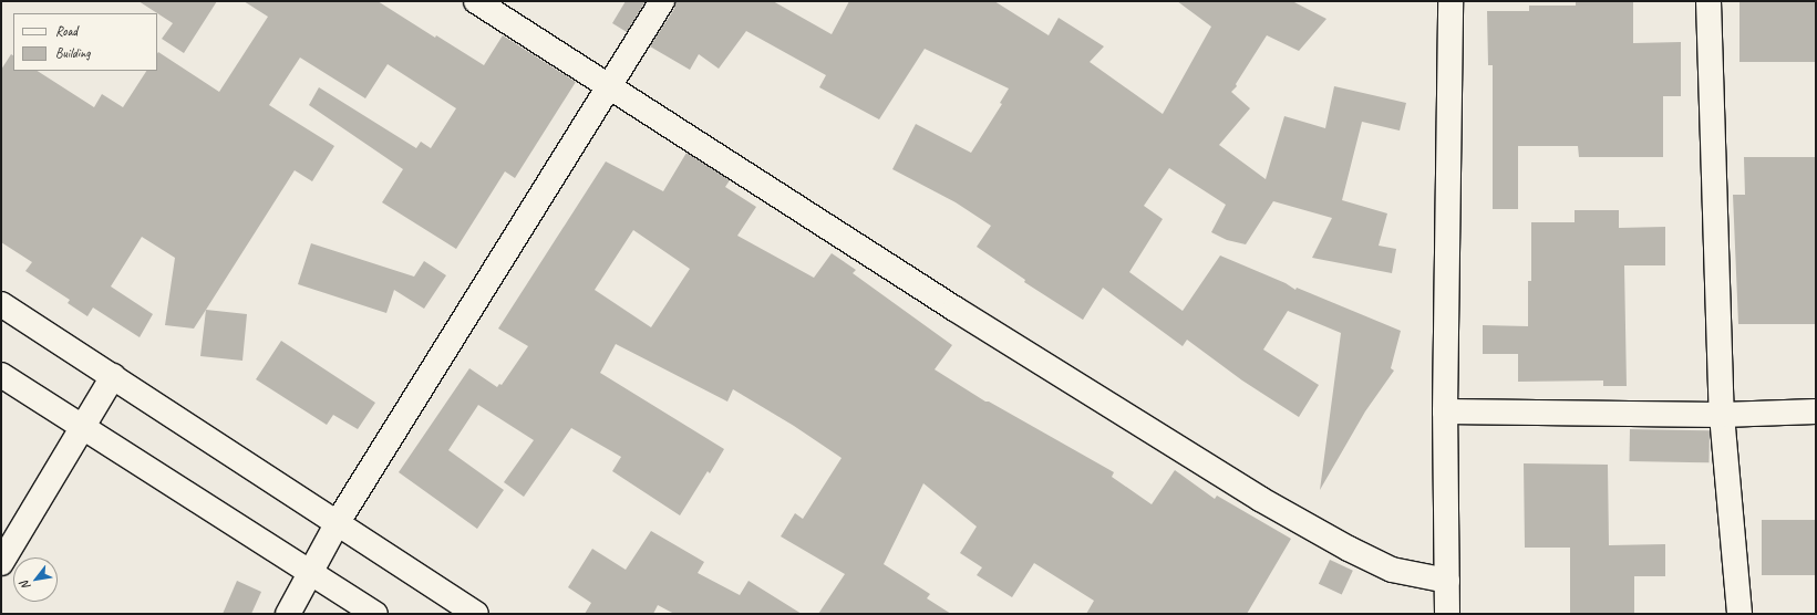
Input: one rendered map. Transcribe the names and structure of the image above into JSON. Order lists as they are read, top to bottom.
{
  "legend": ["Road", "Building"],
  "north": "bottom left"
}
